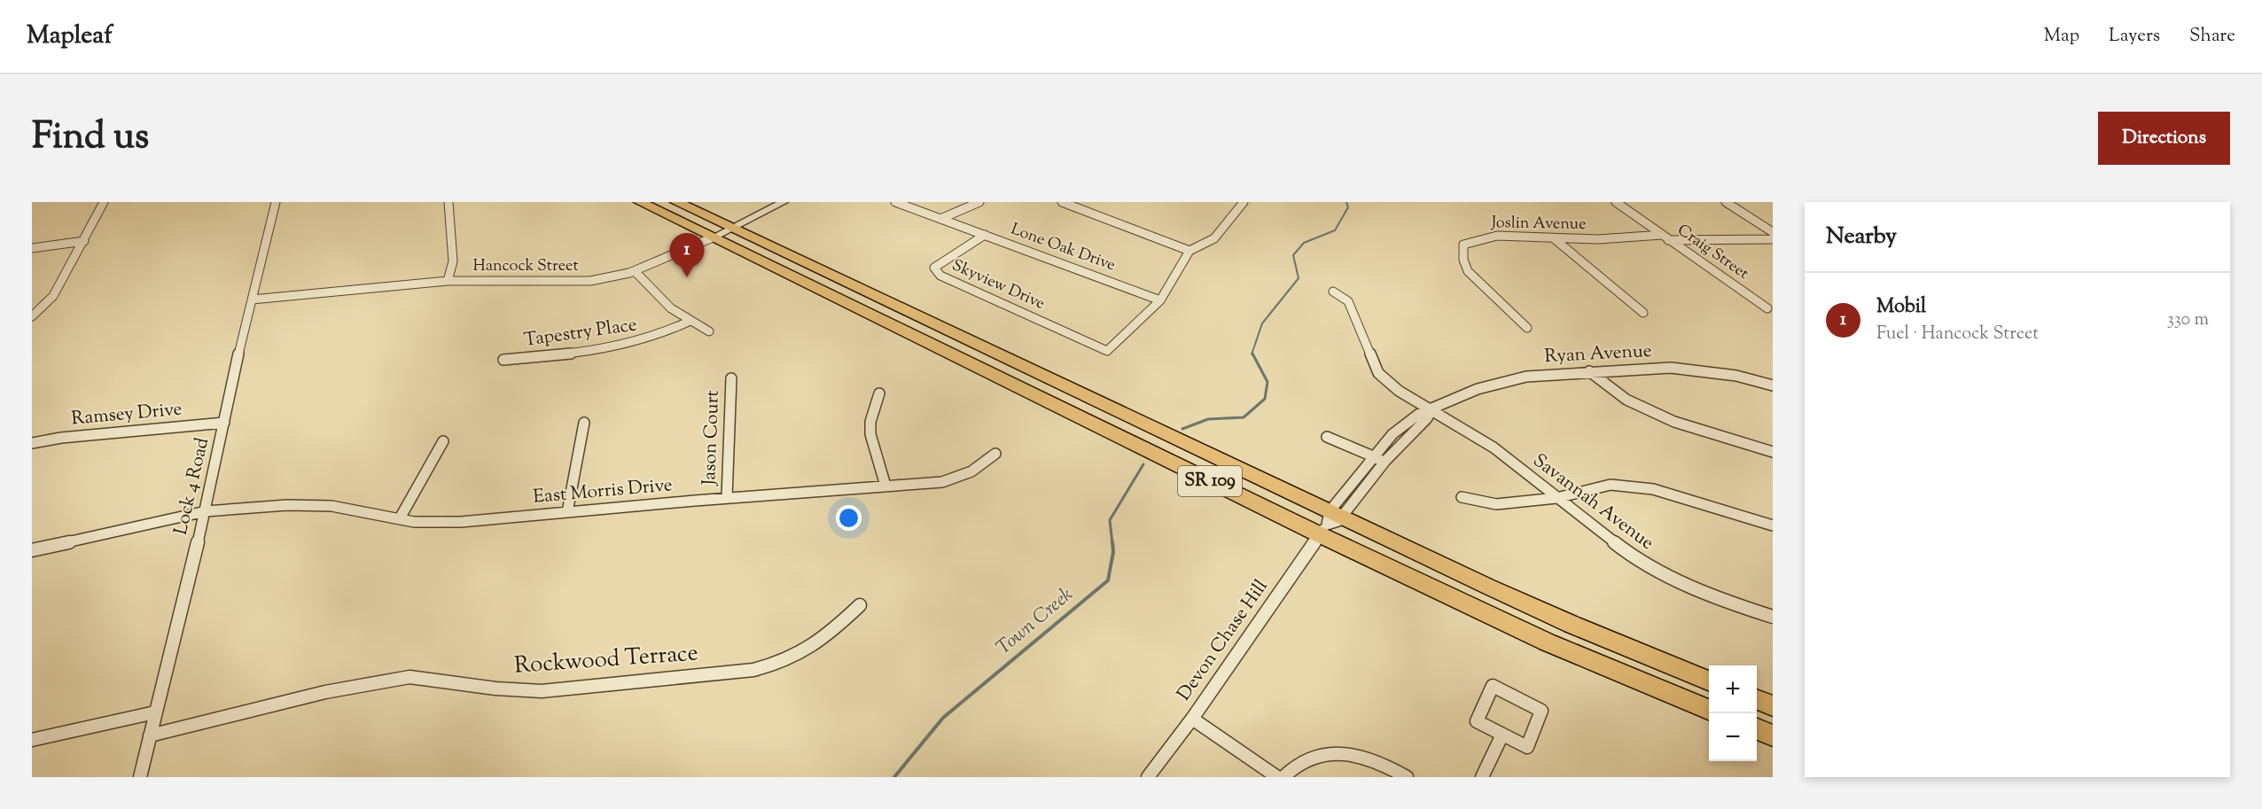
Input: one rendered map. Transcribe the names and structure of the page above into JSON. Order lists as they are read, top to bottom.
{
  "streets": {
    "highway": ["SR 109"],
    "street": [
      "Joslin Avenue",
      "Lone Oak Drive",
      "Craig Street",
      "Hancock Street",
      "Skyview Drive",
      "Tapestry Place",
      "Ryan Avenue",
      "Ramsey Drive",
      "Jason Court",
      "Lock 4 Road",
      "East Morris Drive",
      "Savannah Avenue",
      "Devon Chase Hill",
      "Rockwood Terrace"
    ]
  },
  "crossings": [
    ["Joslin Avenue", "Craig Street"],
    ["Lone Oak Drive", "Skyview Drive"],
    ["Hancock Street", "SR 109"],
    ["Hancock Street", "Lock 4 Road"],
    ["Ryan Avenue", "SR 109"],
    ["Ryan Avenue", "Savannah Avenue"],
    ["Ryan Avenue", "Devon Chase Hill"],
    ["Ramsey Drive", "Lock 4 Road"],
    ["Jason Court", "East Morris Drive"],
    ["SR 109", "Devon Chase Hill"],
    ["Lock 4 Road", "East Morris Drive"],
    ["Lock 4 Road", "Rockwood Terrace"]
  ],
  "water": ["Town Creek"],
  "page": {
    "header": "Mapleaf",
    "nav": ["Map", "Layers", "Share"],
    "title": "Find us",
    "buttons": "Directions",
    "heading": "Nearby",
    "pins": "1",
    "list": [
      {
        "mark": "1",
        "name": "Mobil",
        "note": "Fuel · Hancock Street",
        "value": "330 m"
      }
    ],
    "map_buttons": ["+", "−"]
  }
}
